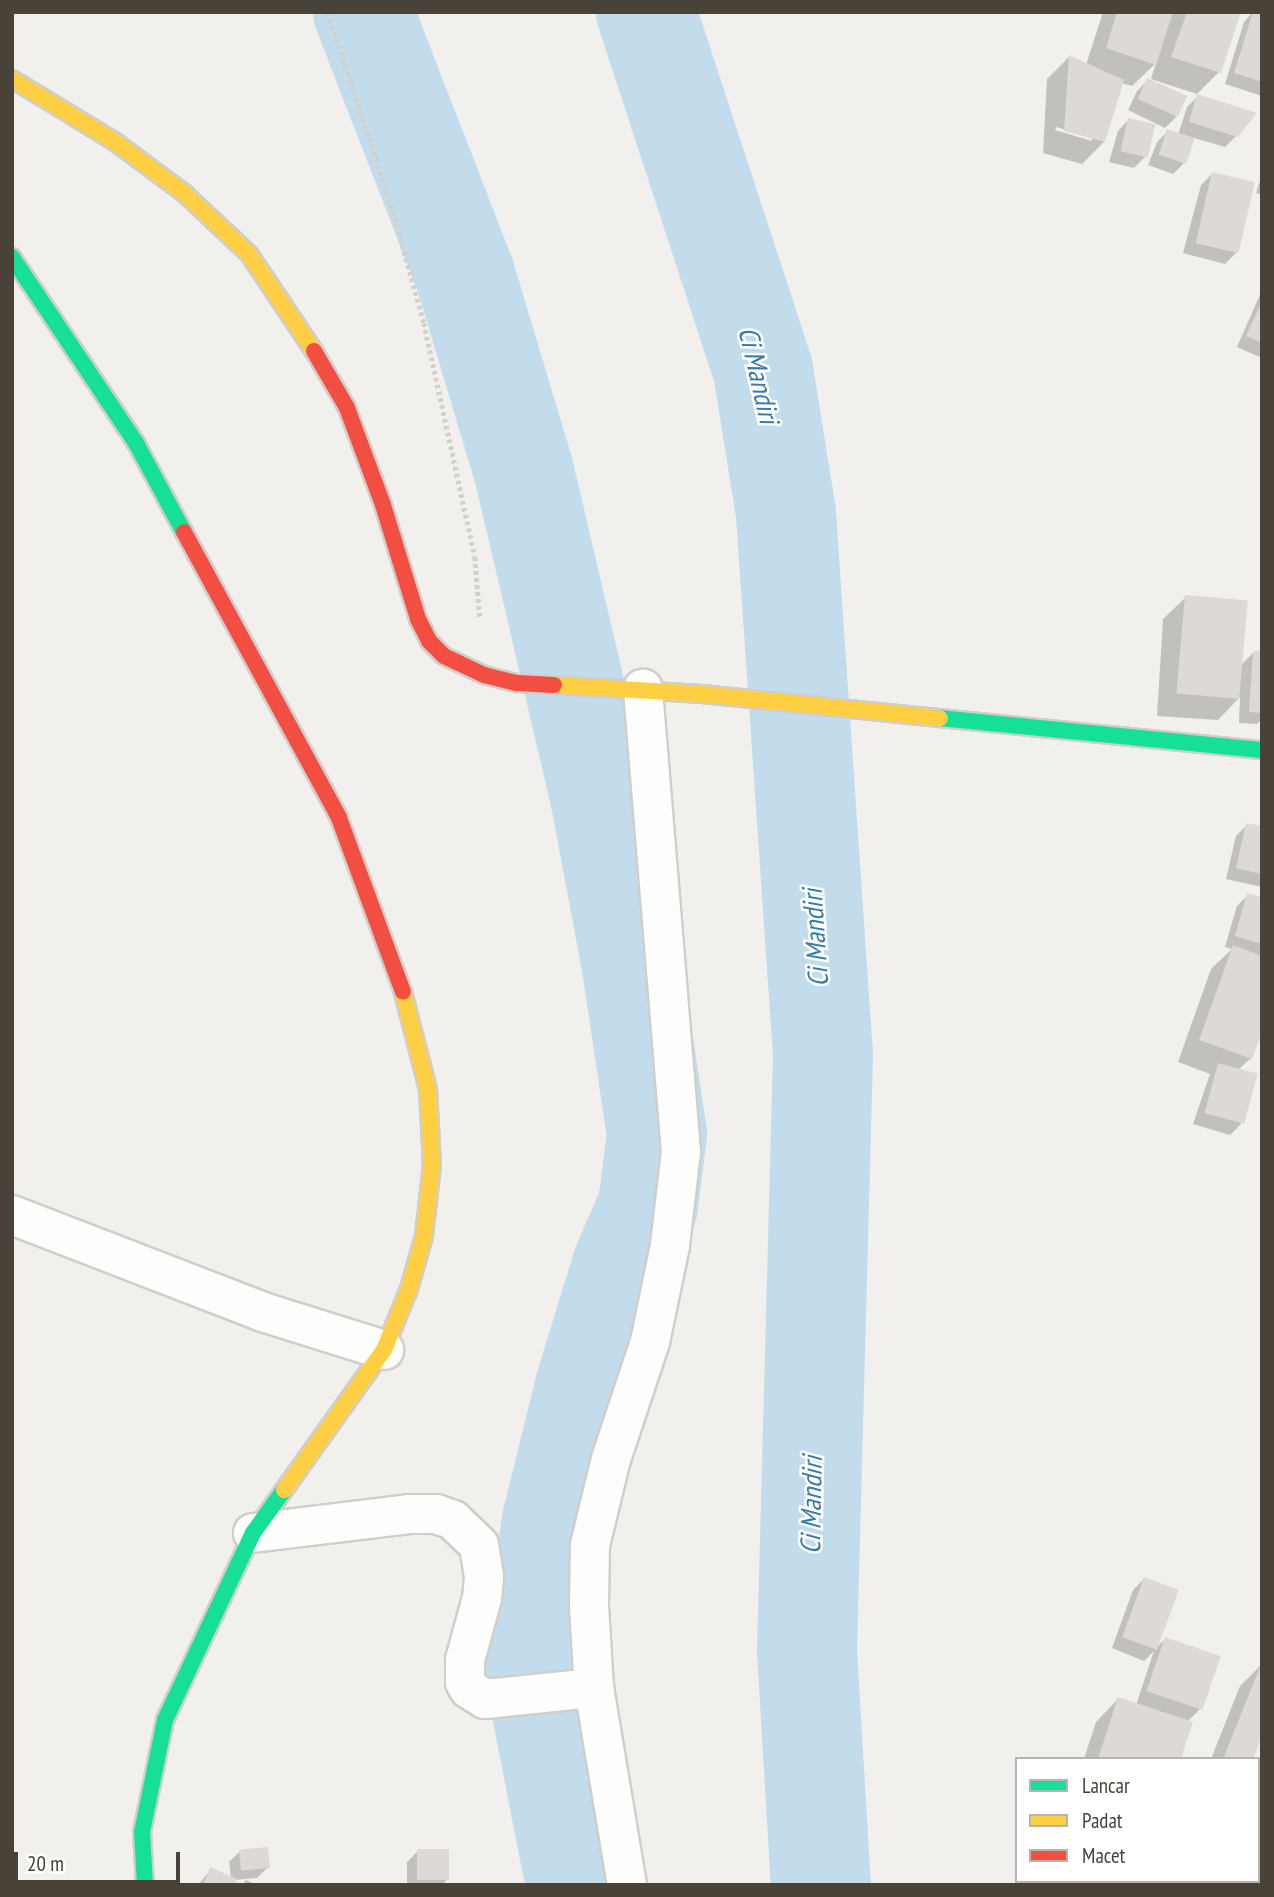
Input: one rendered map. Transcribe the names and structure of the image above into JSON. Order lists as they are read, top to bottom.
{
  "water": ["Ci Mandiri"],
  "legend": ["Lancar", "Padat", "Macet"],
  "scale_bar": "20 m"
}
